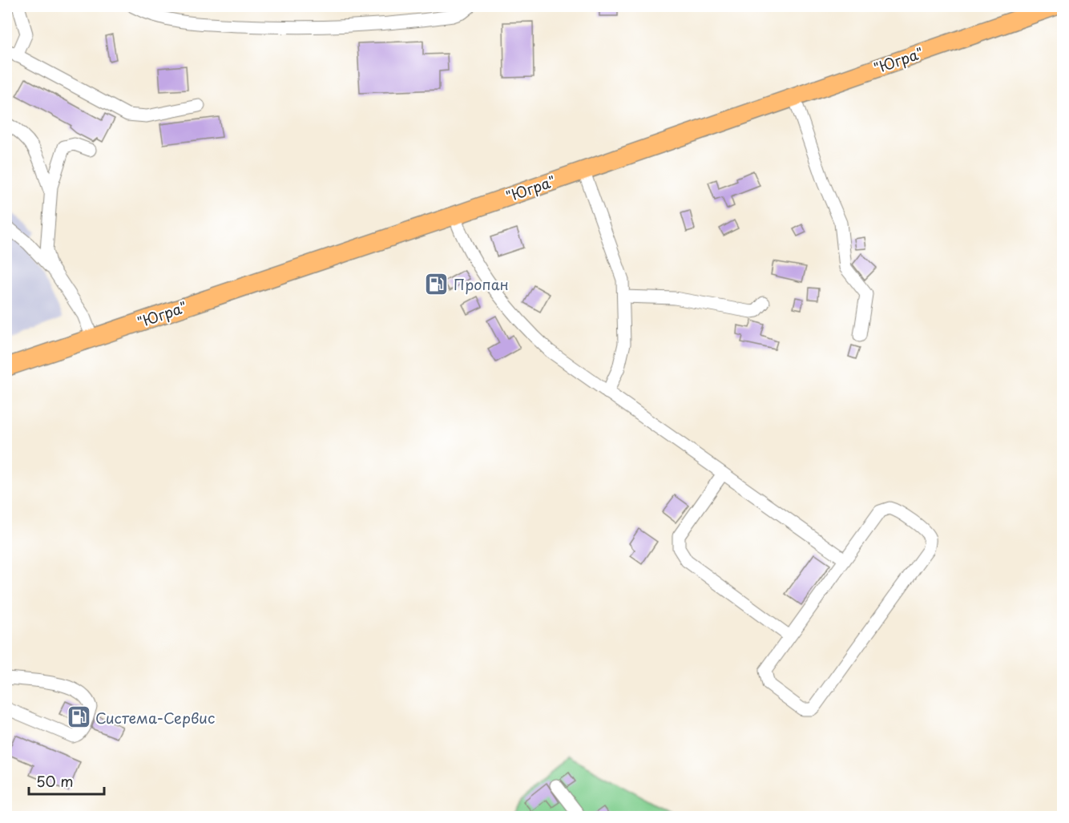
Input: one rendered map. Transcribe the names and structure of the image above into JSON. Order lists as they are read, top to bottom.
{
  "streets": {
    "highway": ["\"Югра\""]
  },
  "places": {
    "fuel station": ["Пропан", "Система-Сервис"]
  },
  "scale_bar": "50 m"
}
